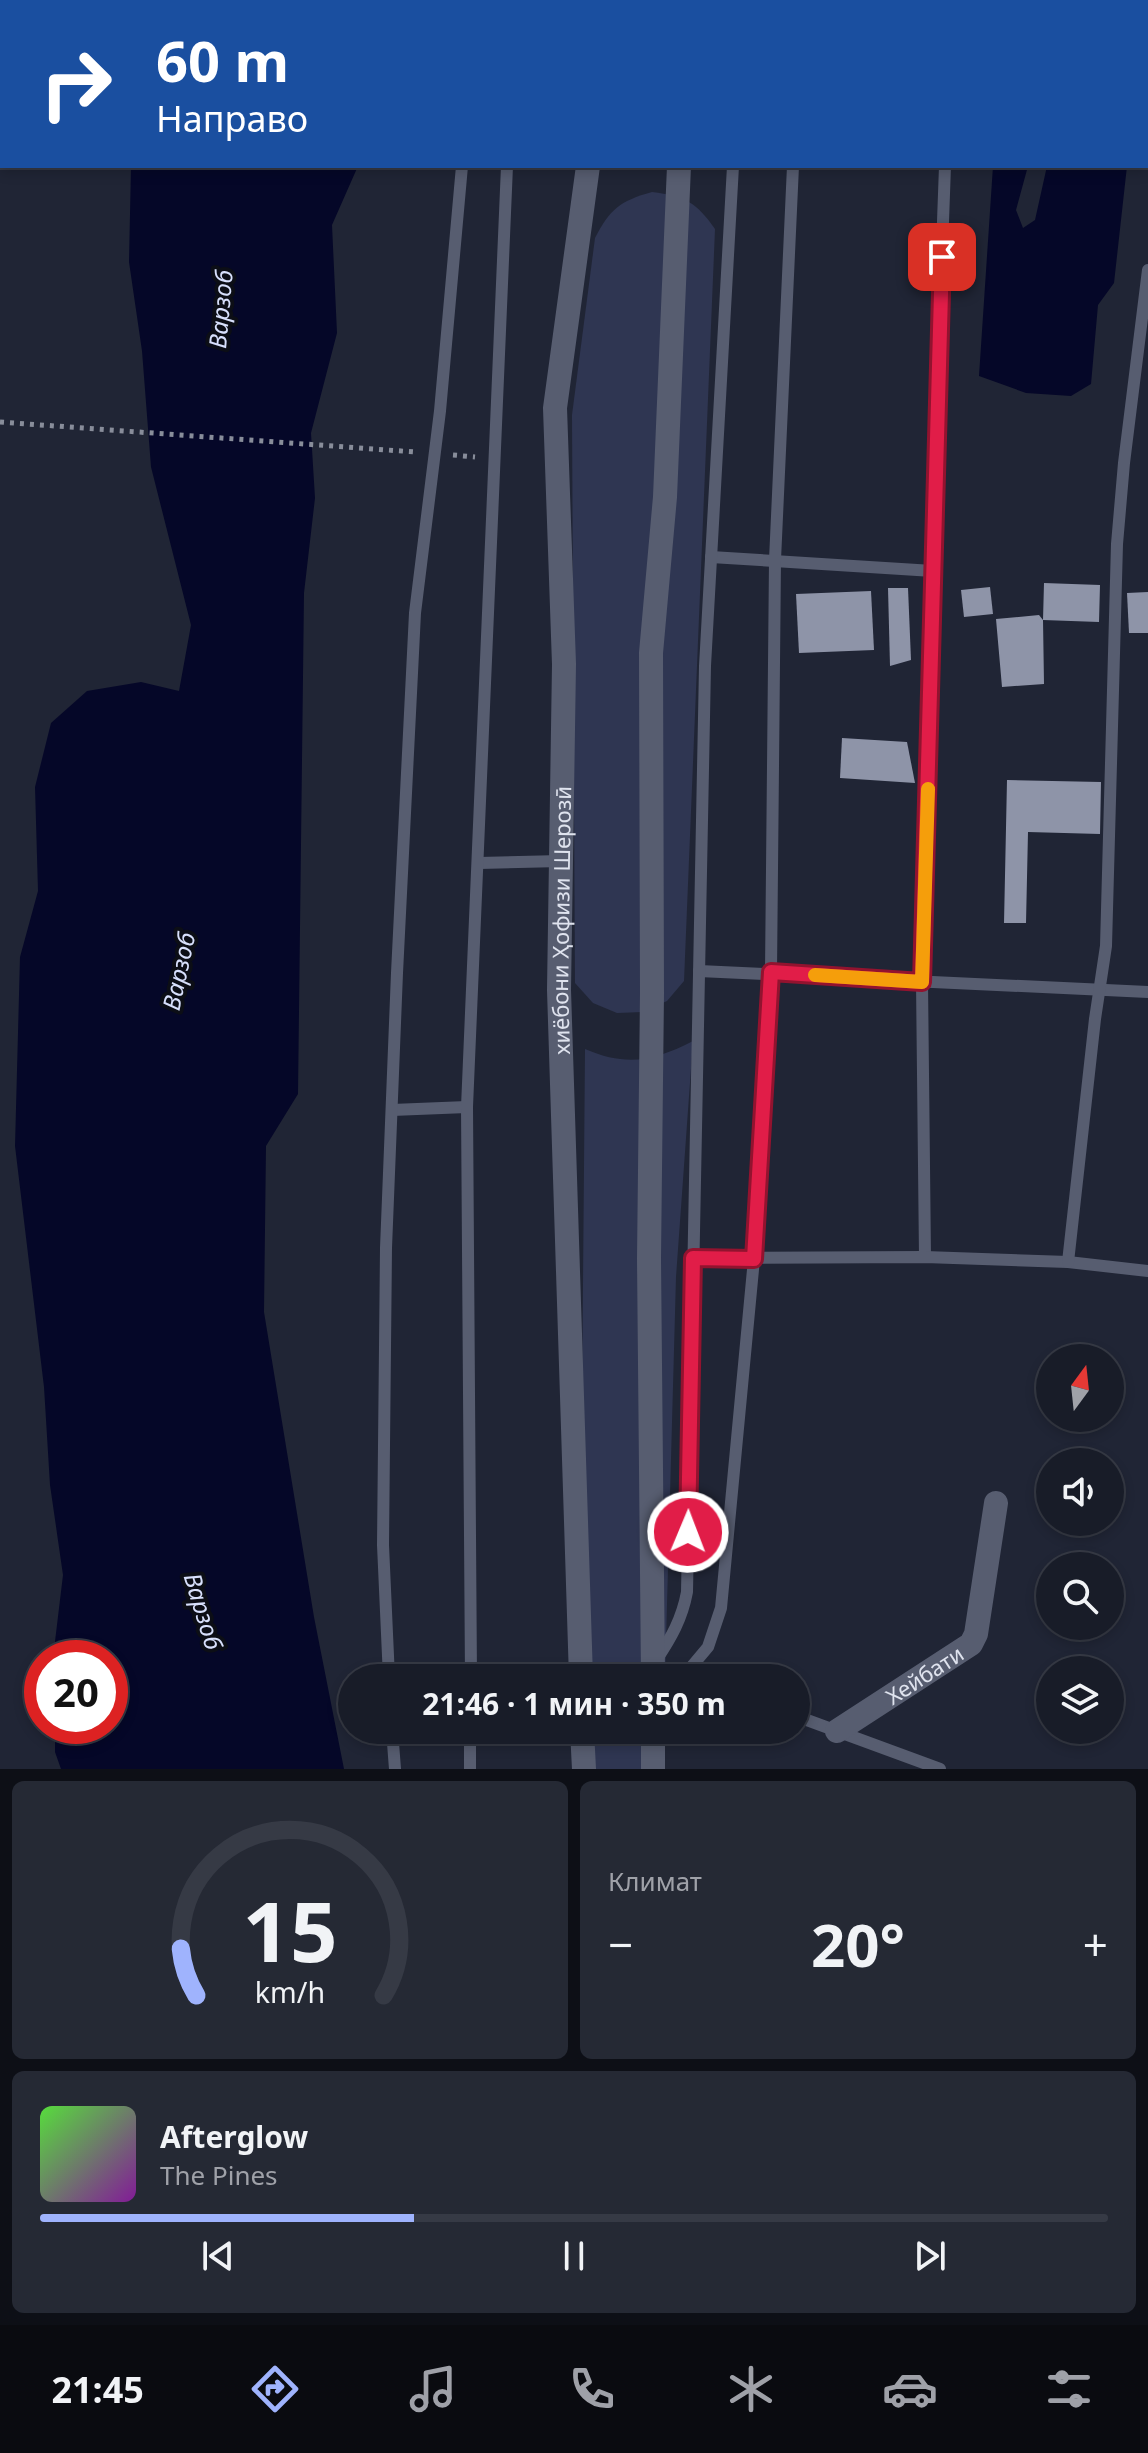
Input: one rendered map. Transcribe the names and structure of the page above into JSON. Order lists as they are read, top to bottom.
{
  "streets": {
    "main road": ["хиёбони Ҳофизи Шерозӣ", "Хейбати"]
  },
  "water": ["Варзоб"],
  "north": "top",
  "page": {
    "turn": ["60 m", "Направо"],
    "limit": "20",
    "trip": "21:46 · 1 мин · 350 m",
    "tile": "Климат",
    "heat": ["−", "20°", "+"],
    "song": ["Afterglow", "The Pines"],
    "tabs": "21:45",
    "gauge": ["15", "km/h"]
  }
}
